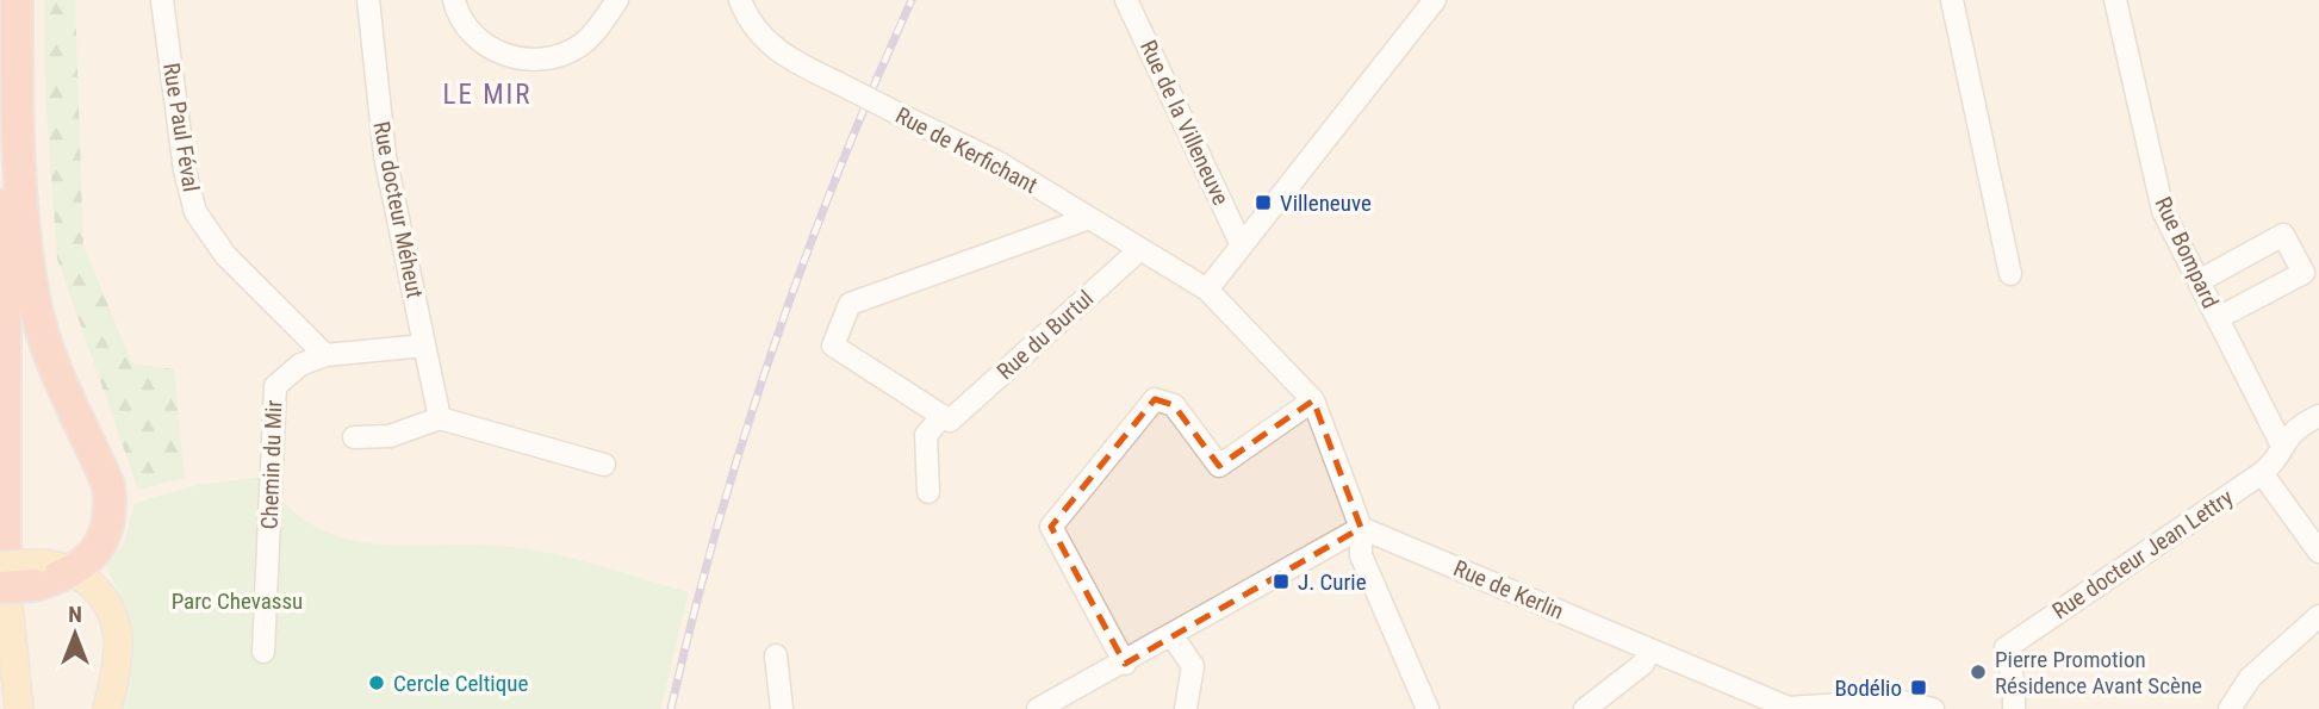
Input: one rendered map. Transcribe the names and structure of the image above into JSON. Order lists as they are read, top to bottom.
{
  "streets": {
    "street": [
      "Rue de la Villeneuve",
      "Rue Paul Féval",
      "Rue de Kerfichant",
      "Rue docteur Méheut",
      "Rue Bompard",
      "Rue du Burtul",
      "Chemin du Mir",
      "Rue docteur Jean Lettry",
      "Rue de Kerlin"
    ]
  },
  "crossings": [
    ["Rue Paul Féval", "Chemin du Mir"],
    ["Rue de Kerfichant", "Rue du Burtul"],
    ["Rue docteur Méheut", "Chemin du Mir"],
    ["Rue Bompard", "Rue docteur Jean Lettry"]
  ],
  "districts": ["LE MIR"],
  "parks": ["Parc Chevassu"],
  "places": {
    "transit": ["Villeneuve", "J. Curie", "Bodélio"],
    "other": ["Pierre Promotion Résidence Avant Scène", "Cercle Celtique"]
  },
  "north": "top"
}
